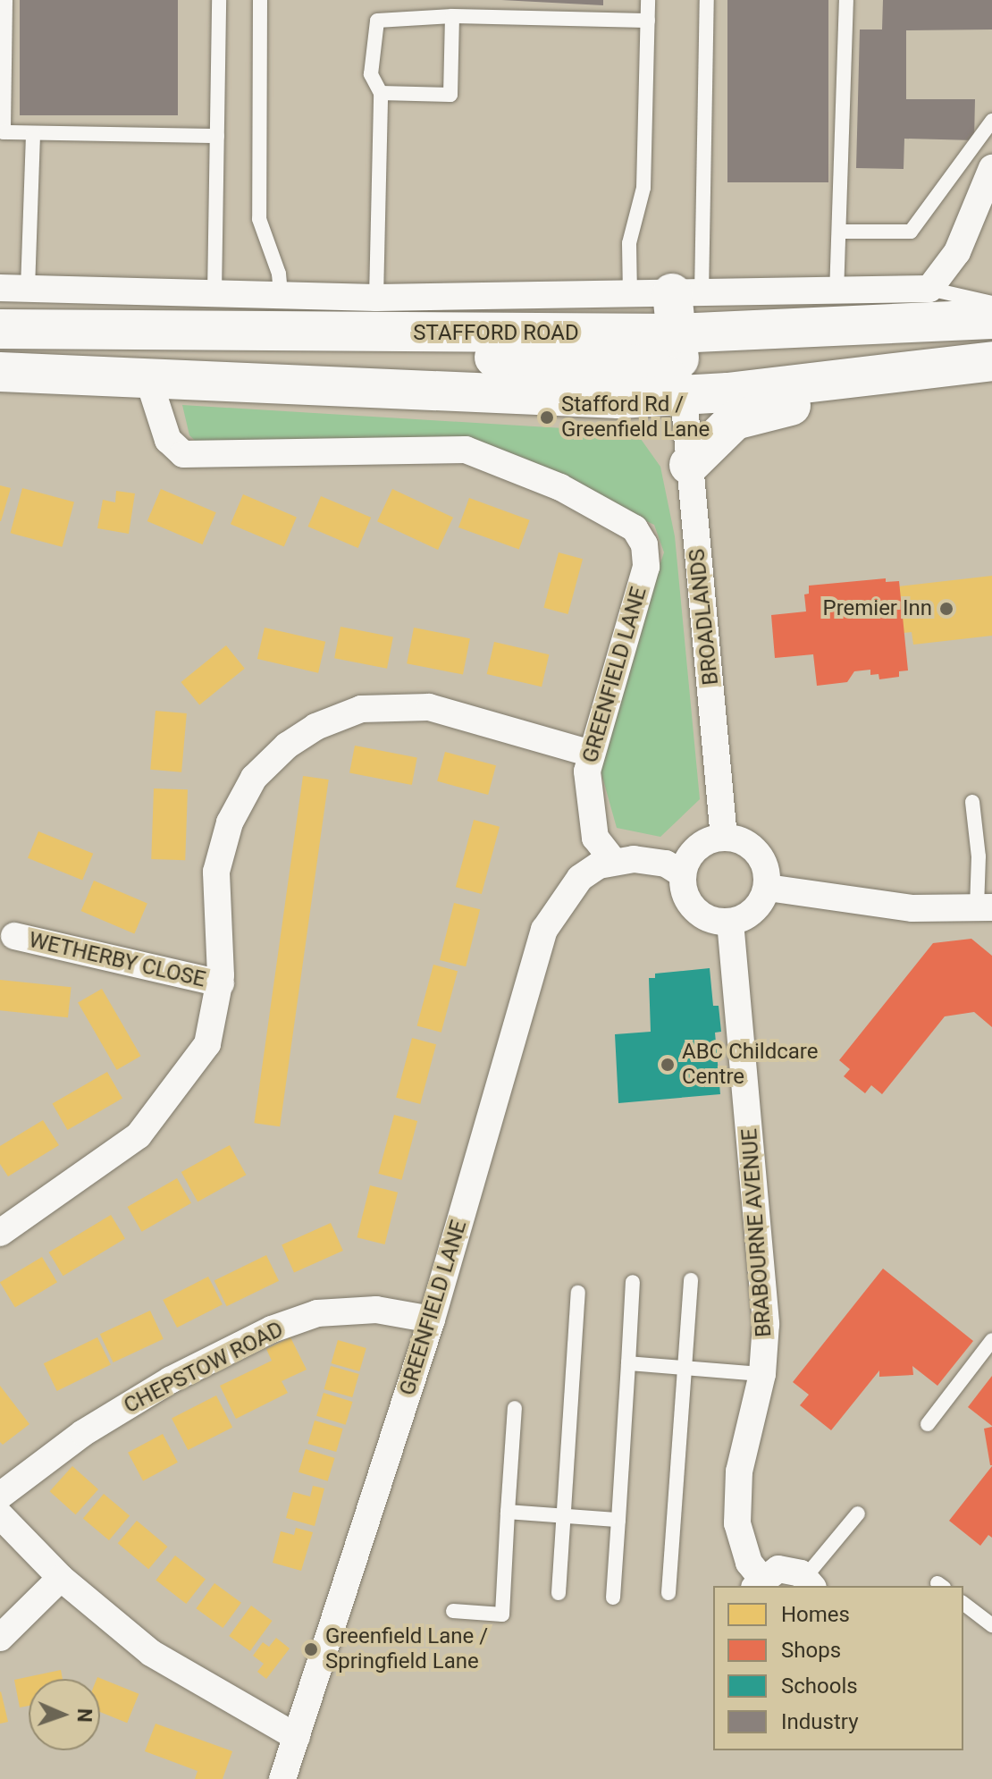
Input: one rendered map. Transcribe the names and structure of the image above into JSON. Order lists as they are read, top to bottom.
{
  "streets": {
    "highway": ["STAFFORD ROAD"],
    "street": [
      "BROADLANDS",
      "GREENFIELD LANE",
      "WETHERBY CLOSE",
      "BRABOURNE AVENUE",
      "CHEPSTOW ROAD"
    ]
  },
  "crossings": [
    ["BROADLANDS", "BRABOURNE AVENUE"],
    ["GREENFIELD LANE", "CHEPSTOW ROAD"]
  ],
  "places": [
    "Stafford Rd / Greenfield Lane",
    "Premier Inn",
    "ABC Childcare Centre",
    "Greenfield Lane / Springfield Lane"
  ],
  "legend": [
    "Homes",
    "Shops",
    "Schools",
    "Industry"
  ],
  "north": "right"
}
